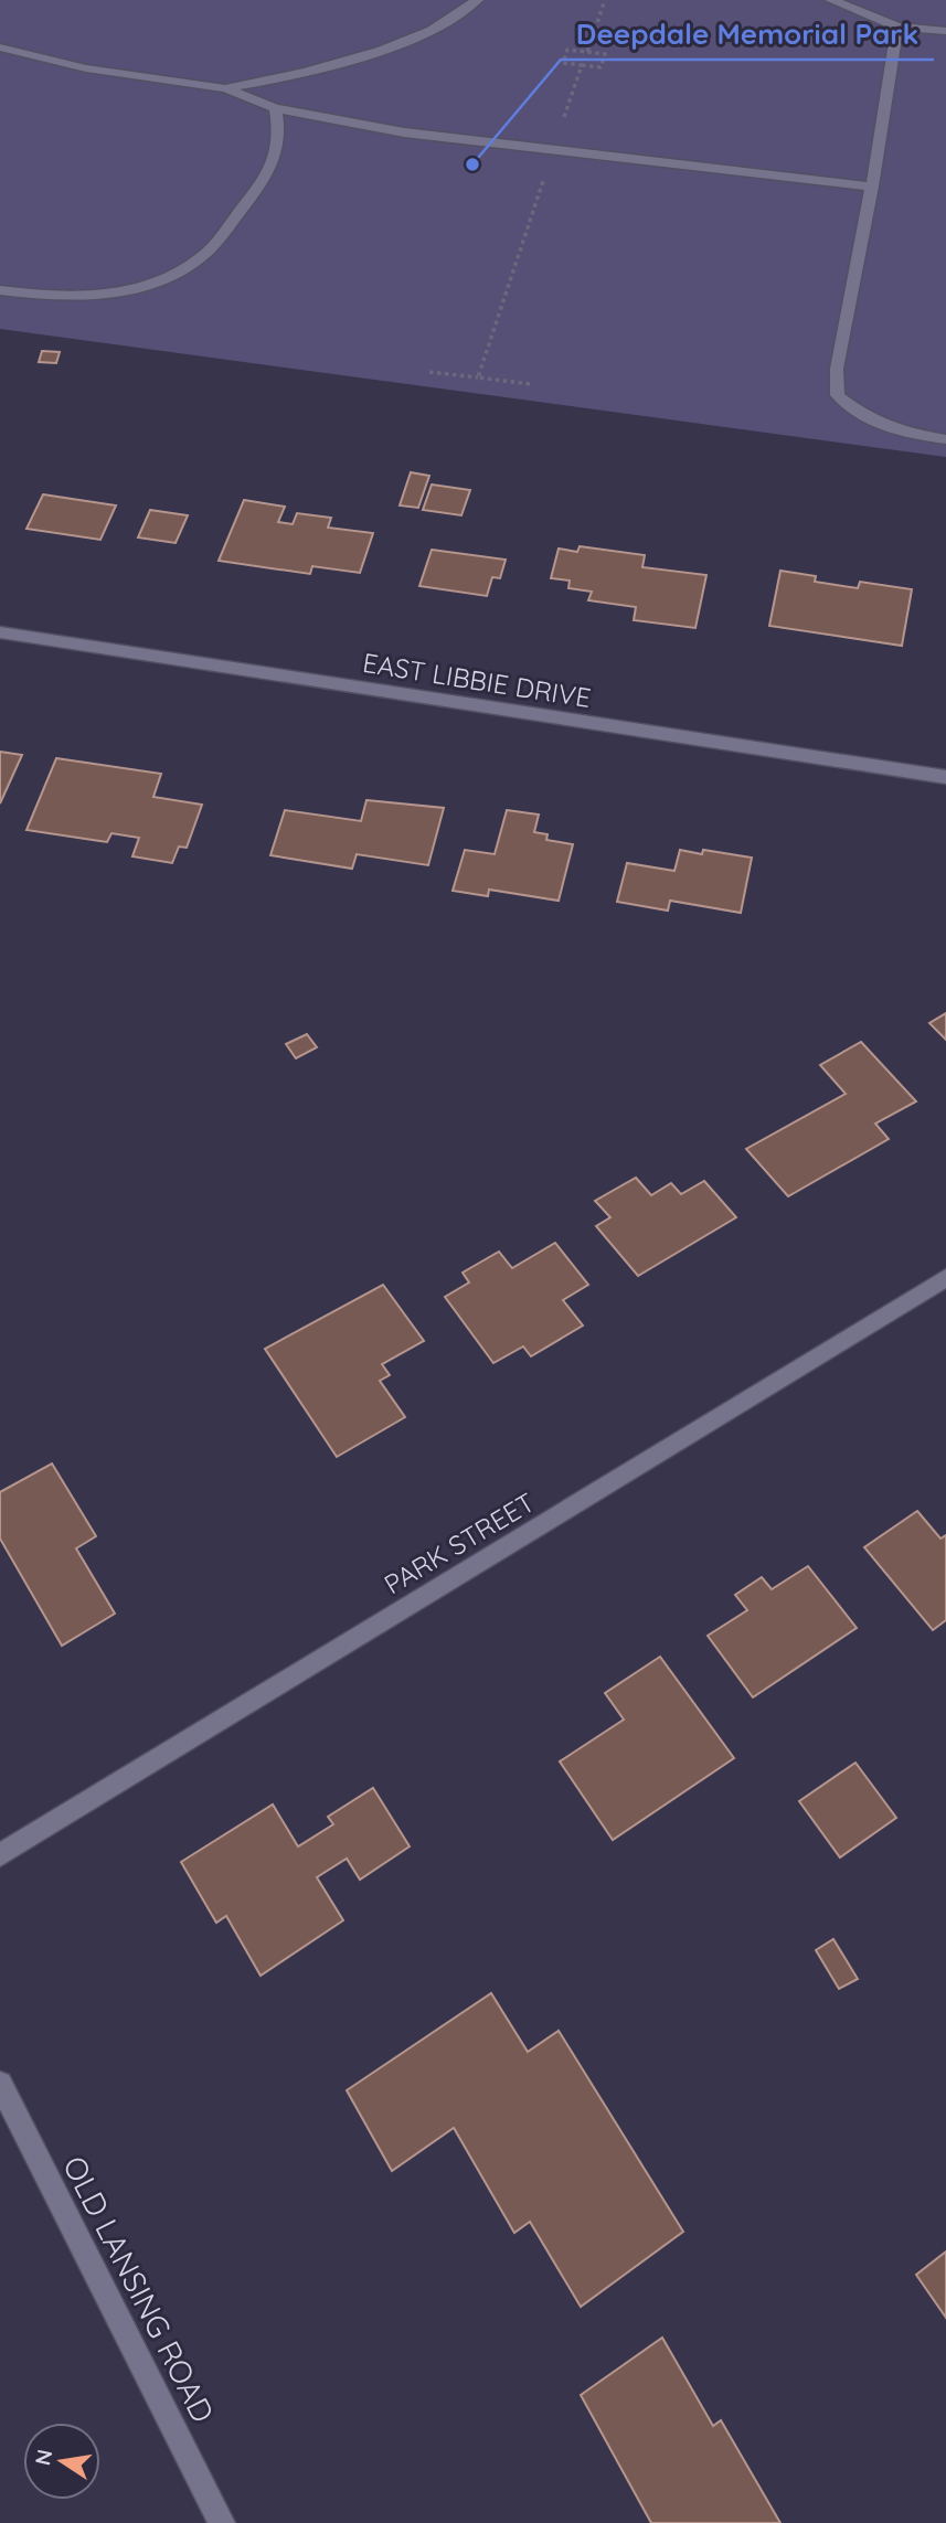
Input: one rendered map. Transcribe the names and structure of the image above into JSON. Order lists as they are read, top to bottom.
{
  "streets": {
    "street": ["EAST LIBBIE DRIVE", "PARK STREET", "OLD LANSING ROAD"]
  },
  "places": ["Deepdale Memorial Park"],
  "north": "left"
}
